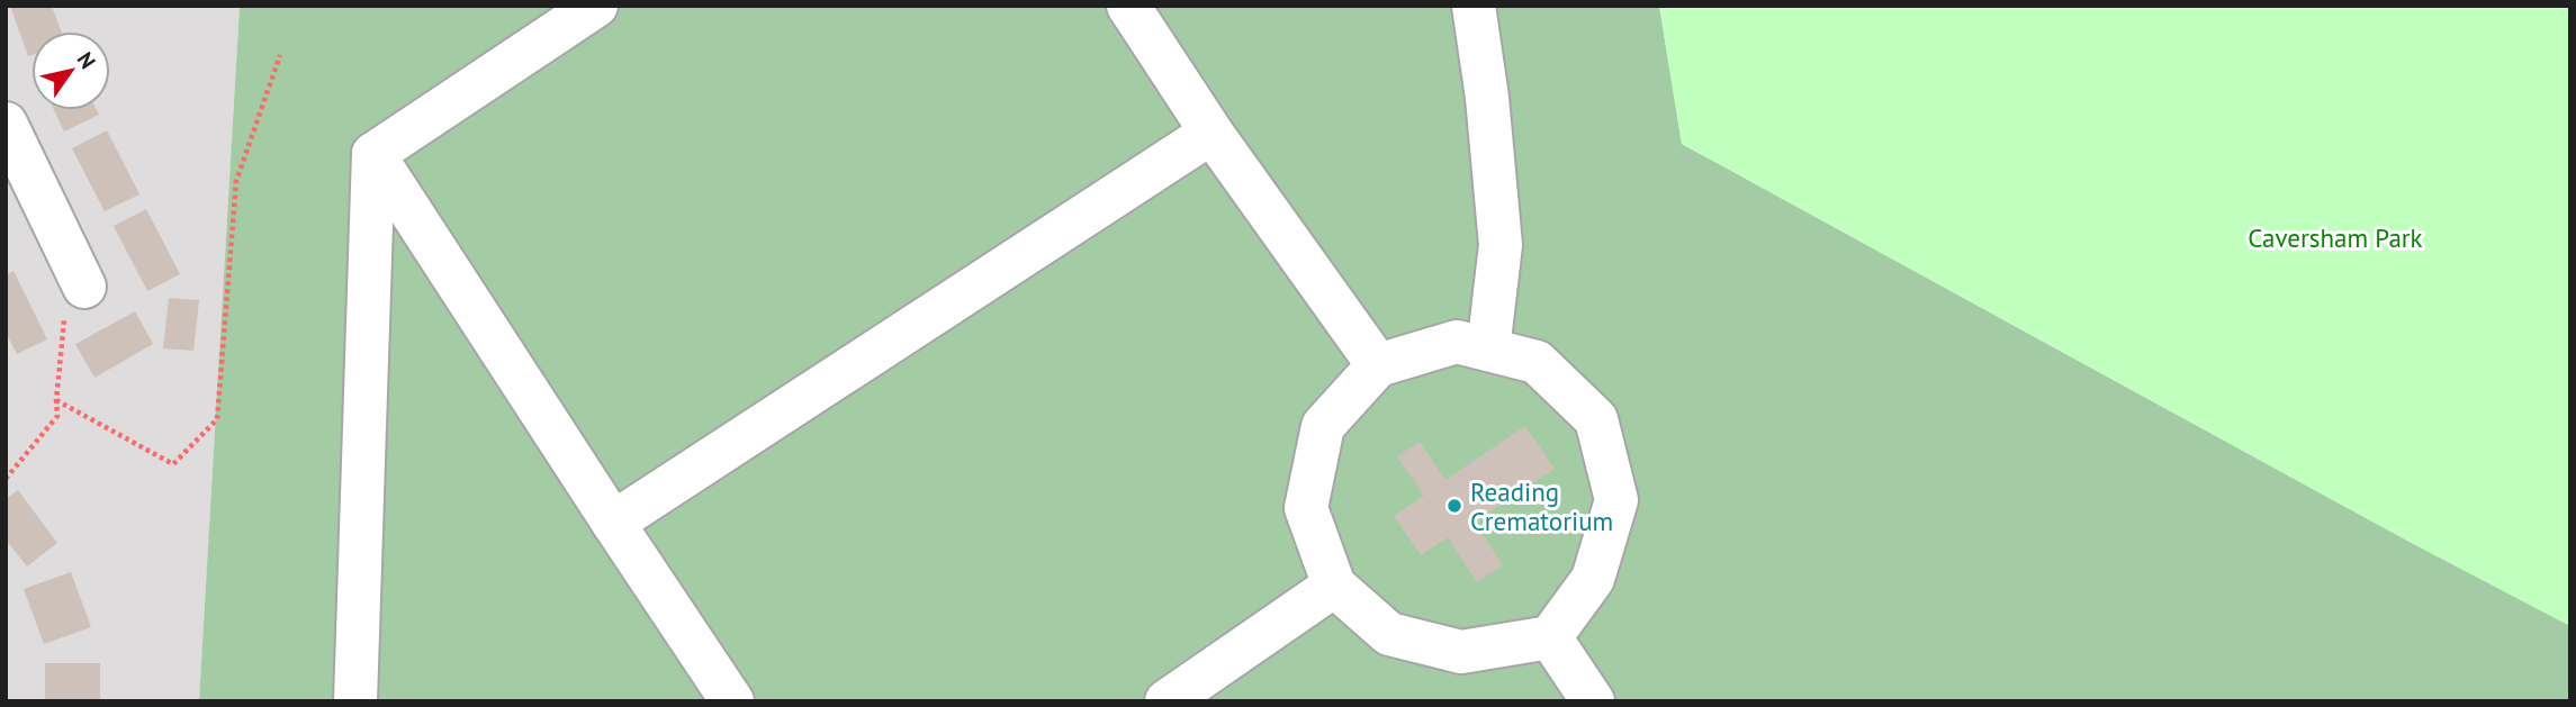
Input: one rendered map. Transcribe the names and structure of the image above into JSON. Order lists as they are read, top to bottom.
{
  "parks": ["Caversham Park"],
  "places": ["Reading Crematorium"],
  "north": "top right"
}
